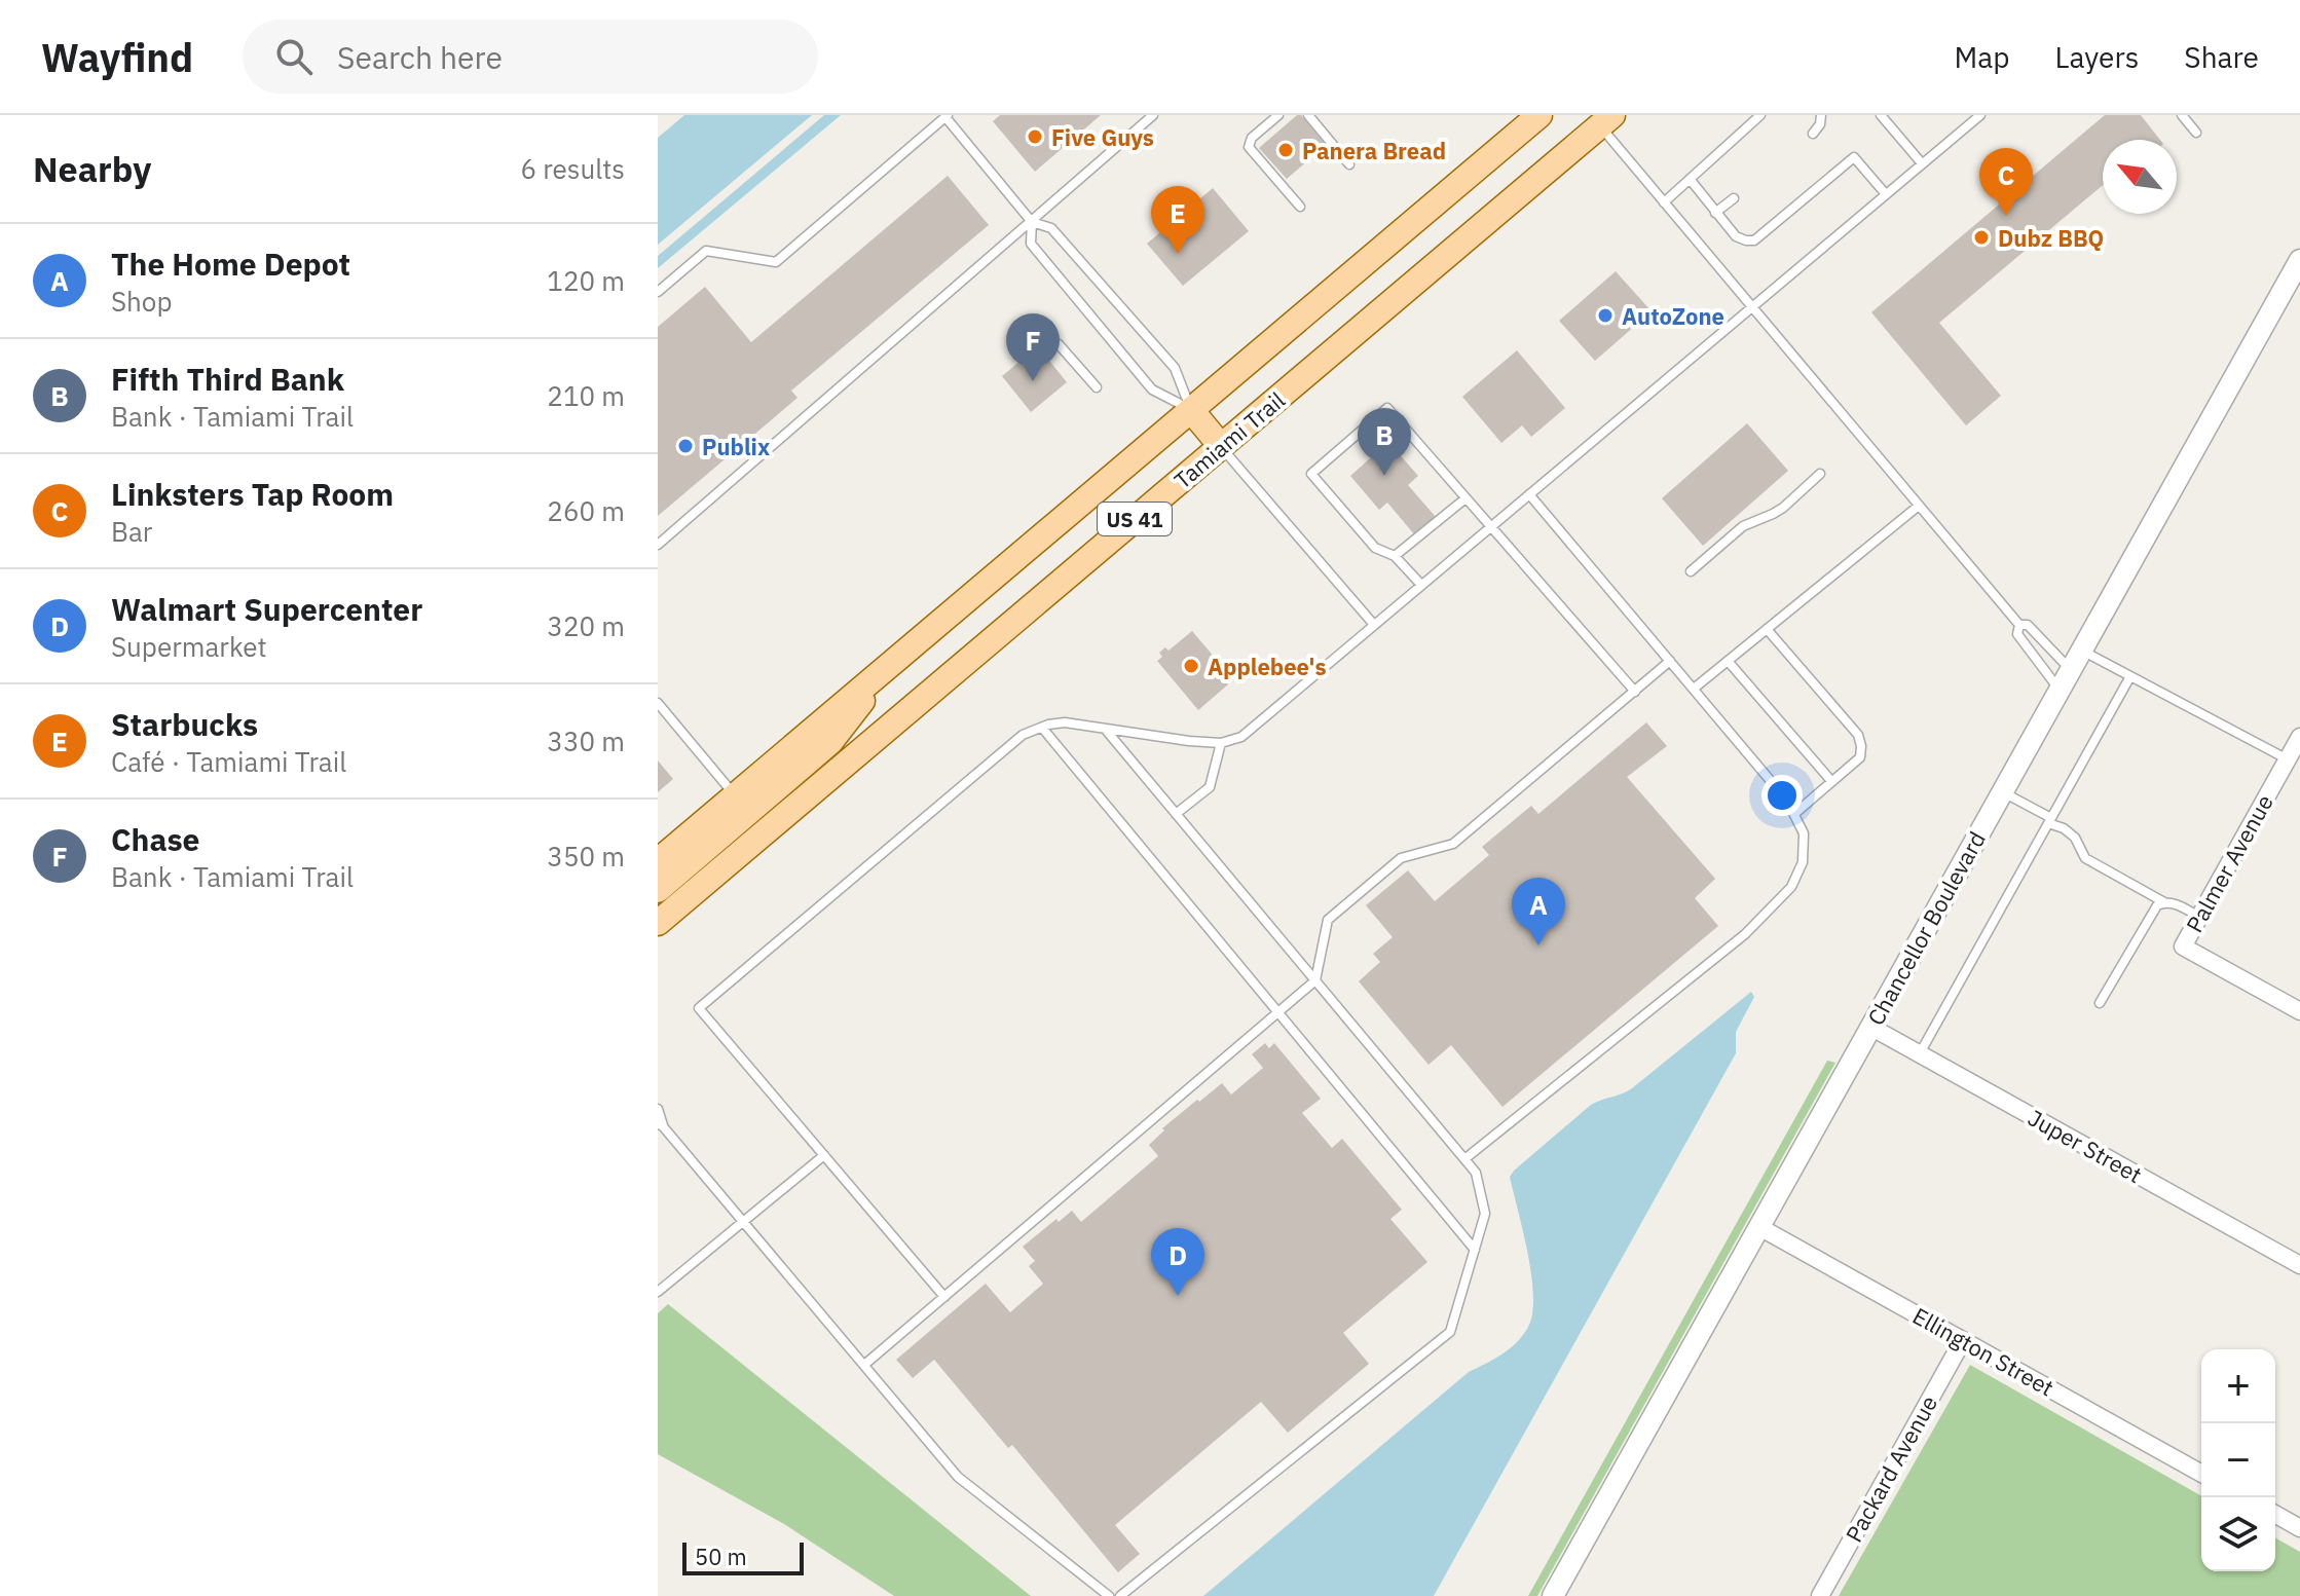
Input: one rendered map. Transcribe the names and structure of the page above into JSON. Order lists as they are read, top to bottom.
{
  "streets": {
    "main road": ["Tamiami Trail", "US 41"],
    "street": [
      "Palmer Avenue",
      "Chancellor Boulevard",
      "Juper Street",
      "Ellington Street",
      "Packard Avenue"
    ]
  },
  "crossings": [
    ["Chancellor Boulevard", "Juper Street"],
    ["Chancellor Boulevard", "Ellington Street"],
    ["Ellington Street", "Packard Avenue"]
  ],
  "places": [
    "Five Guys",
    "Panera Bread",
    "Dubz BBQ",
    "AutoZone",
    "Publix",
    "Applebee's"
  ],
  "scale_bar": "50 m",
  "north": "top left",
  "page": {
    "header": "Wayfind",
    "search": "Search here",
    "nav": ["Map", "Layers", "Share"],
    "heading": ["Nearby", "6 results"],
    "pins": [
      "C",
      "E",
      "F",
      "B",
      "A",
      "D"
    ],
    "list": [
      {
        "mark": "A",
        "name": "The Home Depot",
        "note": "Shop",
        "value": "120 m"
      },
      {
        "mark": "B",
        "name": "Fifth Third Bank",
        "note": "Bank · Tamiami Trail",
        "value": "210 m"
      },
      {
        "mark": "C",
        "name": "Linksters Tap Room",
        "note": "Bar",
        "value": "260 m"
      },
      {
        "mark": "D",
        "name": "Walmart Supercenter",
        "note": "Supermarket",
        "value": "320 m"
      },
      {
        "mark": "E",
        "name": "Starbucks",
        "note": "Café · Tamiami Trail",
        "value": "330 m"
      },
      {
        "mark": "F",
        "name": "Chase",
        "note": "Bank · Tamiami Trail",
        "value": "350 m"
      }
    ],
    "map_buttons": ["+", "−"],
    "scale": "50 m"
  }
}
